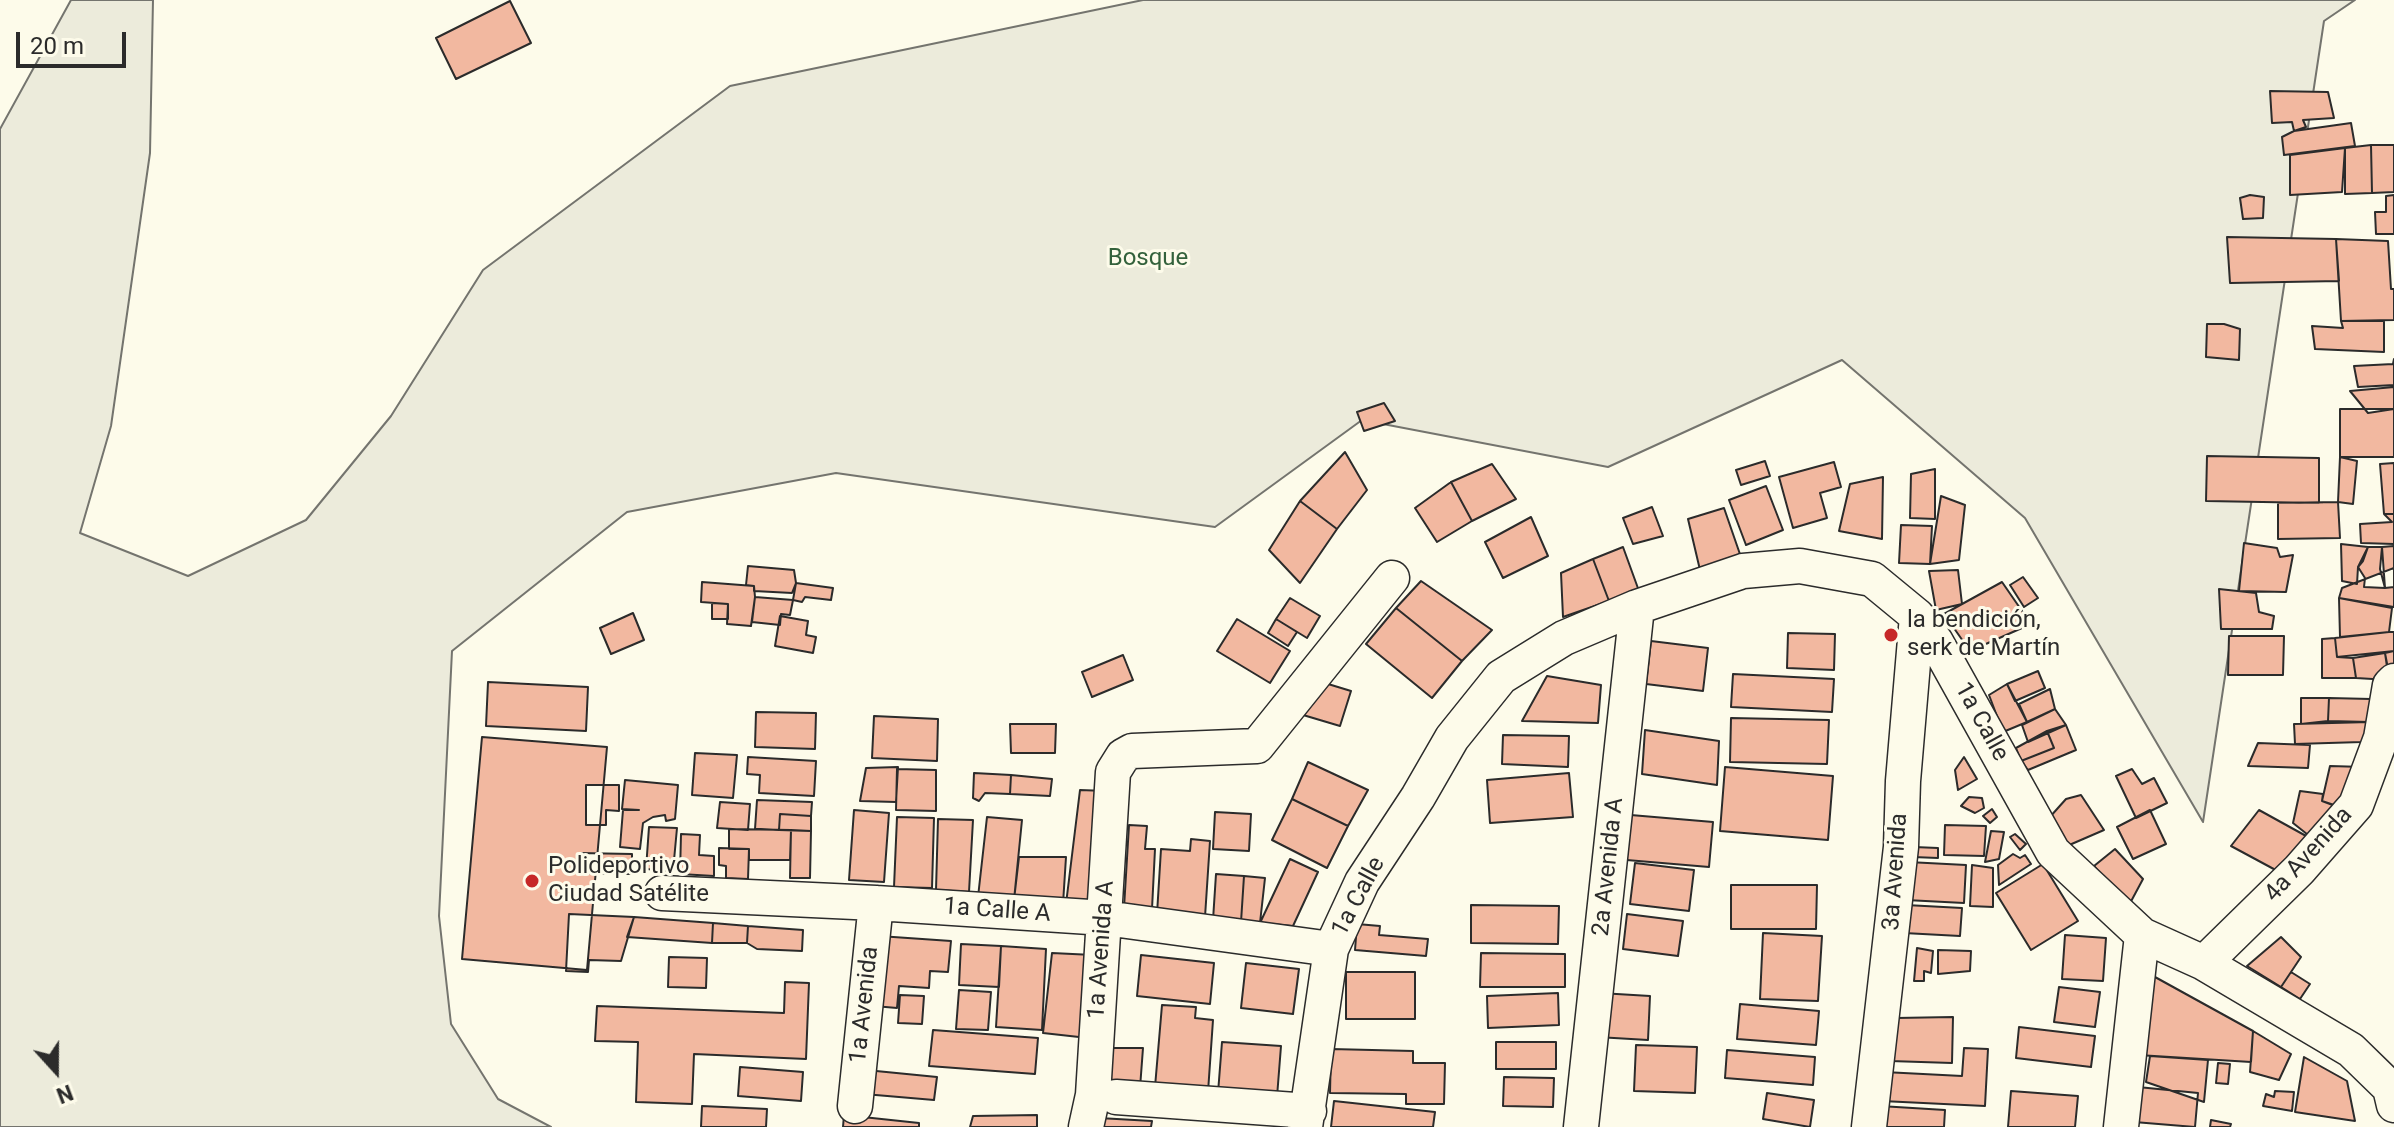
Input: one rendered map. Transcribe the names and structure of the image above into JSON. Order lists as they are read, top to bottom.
{
  "streets": {
    "street": [
      "1a Calle",
      "4a Avenida",
      "2a Avenida A",
      "3a Avenida",
      "1a Calle A",
      "1a Avenida A",
      "1a Avenida"
    ]
  },
  "crossings": [
    ["1a Calle", "4a Avenida"],
    ["1a Calle", "2a Avenida A"],
    ["1a Calle", "3a Avenida"],
    ["1a Calle", "1a Calle A"],
    ["1a Calle A", "1a Avenida A"],
    ["1a Calle A", "1a Avenida"]
  ],
  "parks": ["Bosque"],
  "places": ["la bendición, serk de Martín", "Polideportivo Ciudad Satélite"],
  "scale_bar": "20 m",
  "north": "bottom"
}
